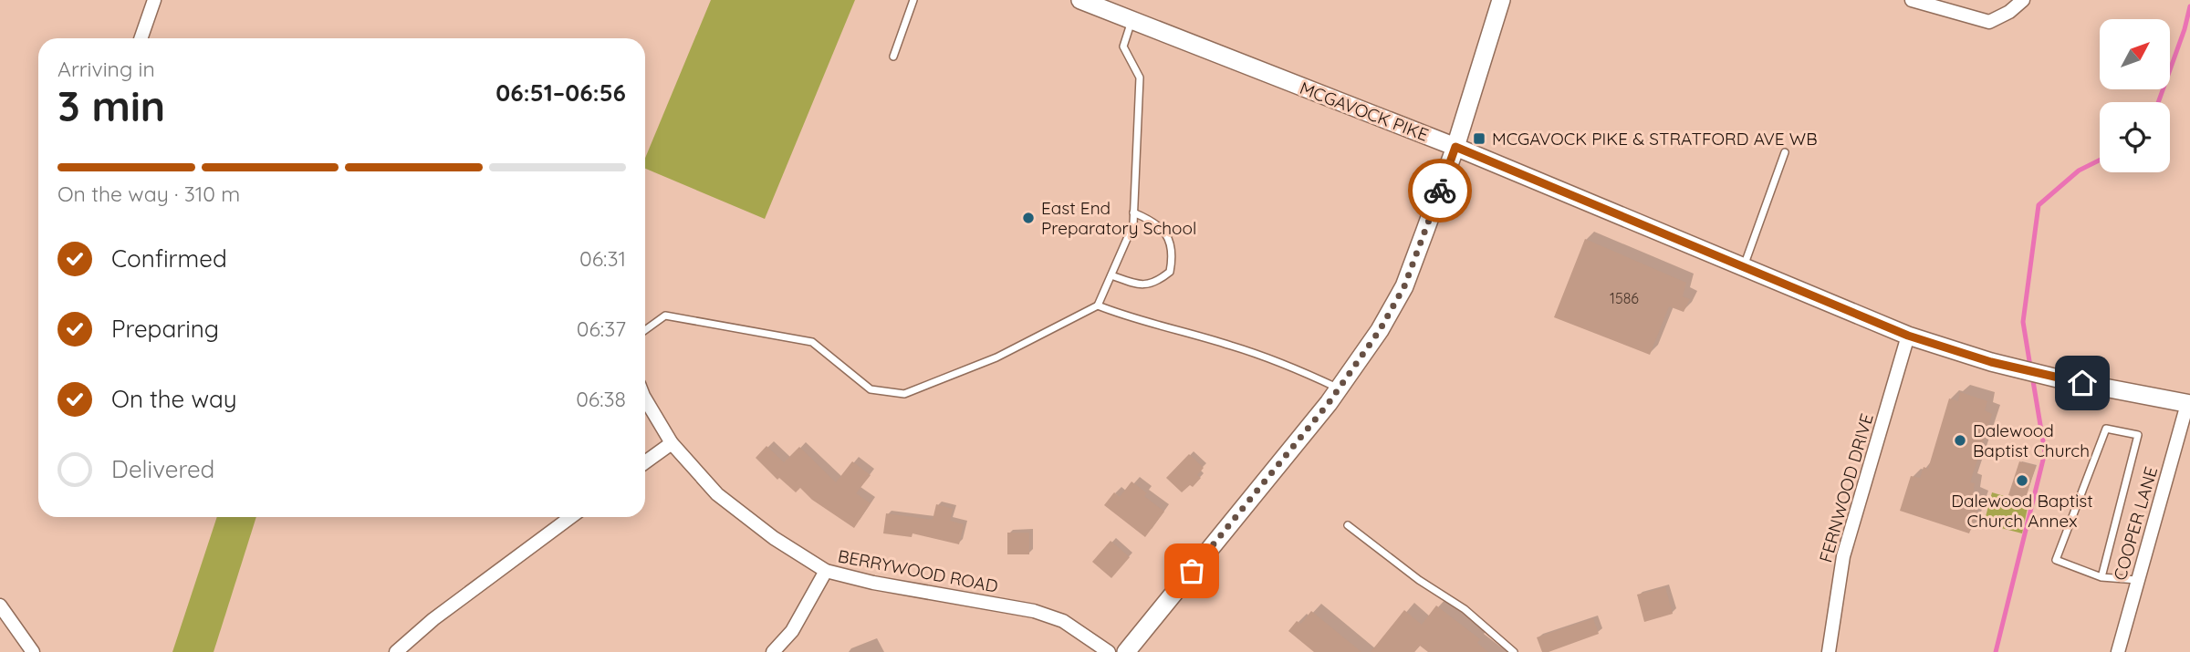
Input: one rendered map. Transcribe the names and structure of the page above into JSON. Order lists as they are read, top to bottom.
{
  "streets": {
    "street": [
      "MCGAVOCK PIKE",
      "FERNWOOD DRIVE",
      "COOPER LANE",
      "BERRYWOOD ROAD"
    ]
  },
  "crossings": [
    ["MCGAVOCK PIKE", "FERNWOOD DRIVE"],
    ["MCGAVOCK PIKE", "COOPER LANE"]
  ],
  "places": {
    "transit": ["MCGAVOCK PIKE & STRATFORD AVE WB"],
    "other": ["East End Preparatory School", "Dalewood Baptist Church", "Dalewood Baptist Church Annex"]
  },
  "house_numbers": ["1586"],
  "north": "top right",
  "page": {
    "heading": ["3 min", "Arriving in", "06:51–06:56"],
    "bar": "On the way · 310 m",
    "list": [
      ["Confirmed", "06:31"],
      ["Preparing", "06:37"],
      ["On the way", "06:38"],
      "Delivered"
    ]
  }
}
